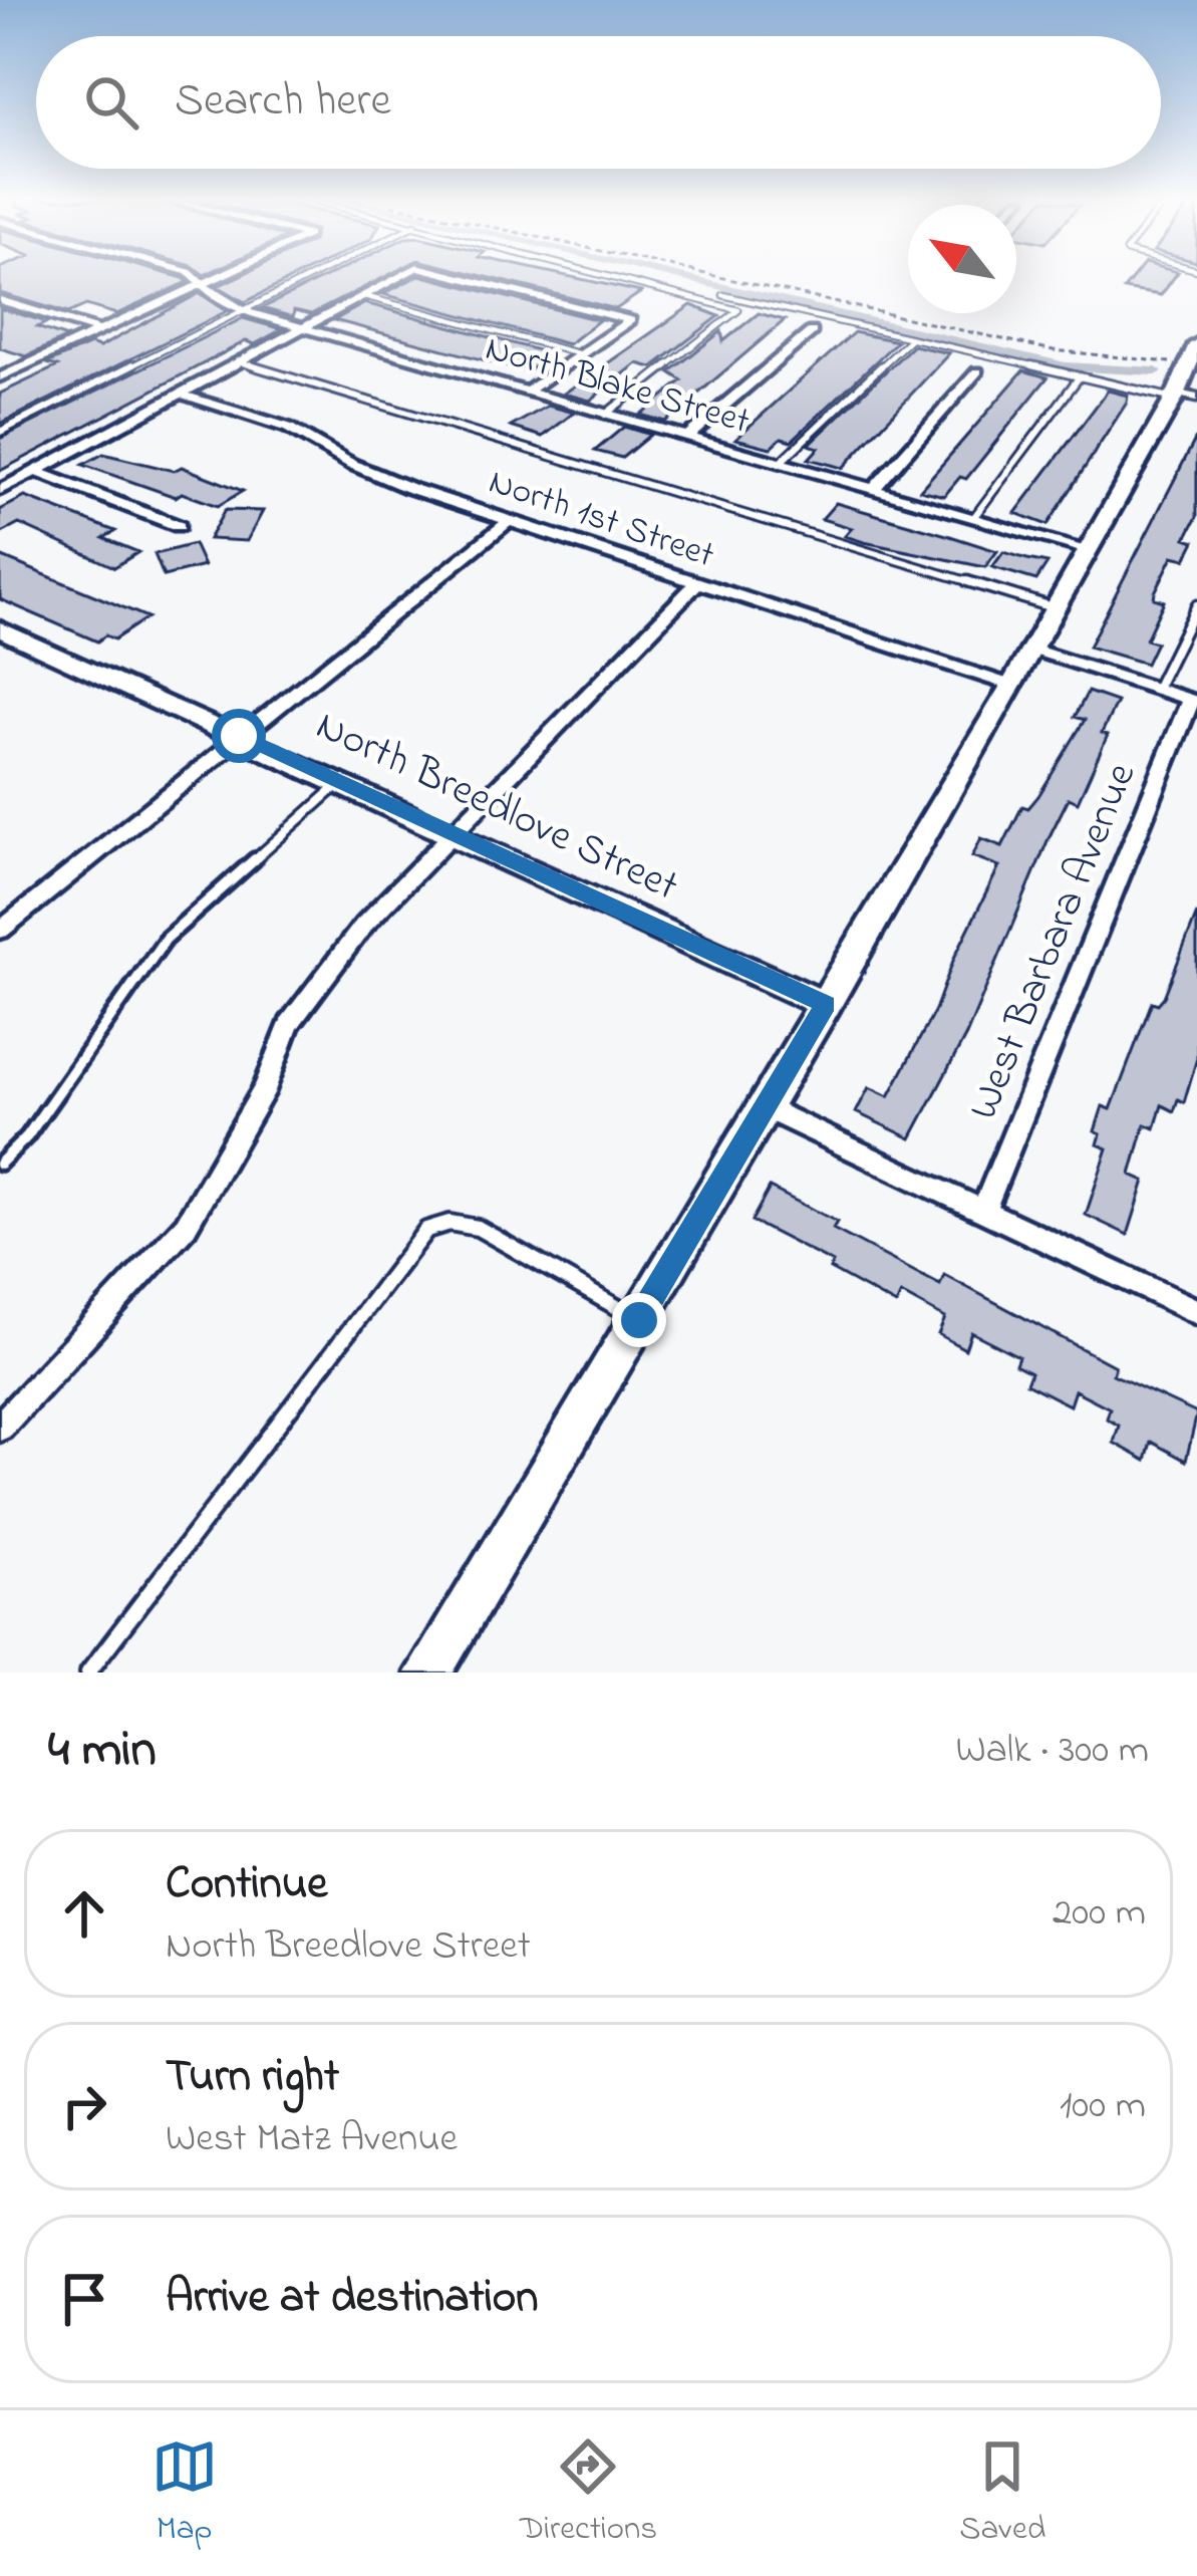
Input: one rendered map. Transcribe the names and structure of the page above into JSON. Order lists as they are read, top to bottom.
{
  "streets": {
    "street": [
      "North Blake Street",
      "North 1st Street",
      "North Breedlove Street",
      "West Barbara Avenue"
    ]
  },
  "north": "top left",
  "page": {
    "search": "Search here",
    "heading": ["4 min", "Walk · 300 m"],
    "list": [
      ["Continue", "North Breedlove Street", "200 m"],
      ["Turn right", "West Matz Avenue", "100 m"],
      "Arrive at destination"
    ],
    "nav": ["Map", "Directions", "Saved"]
  }
}
